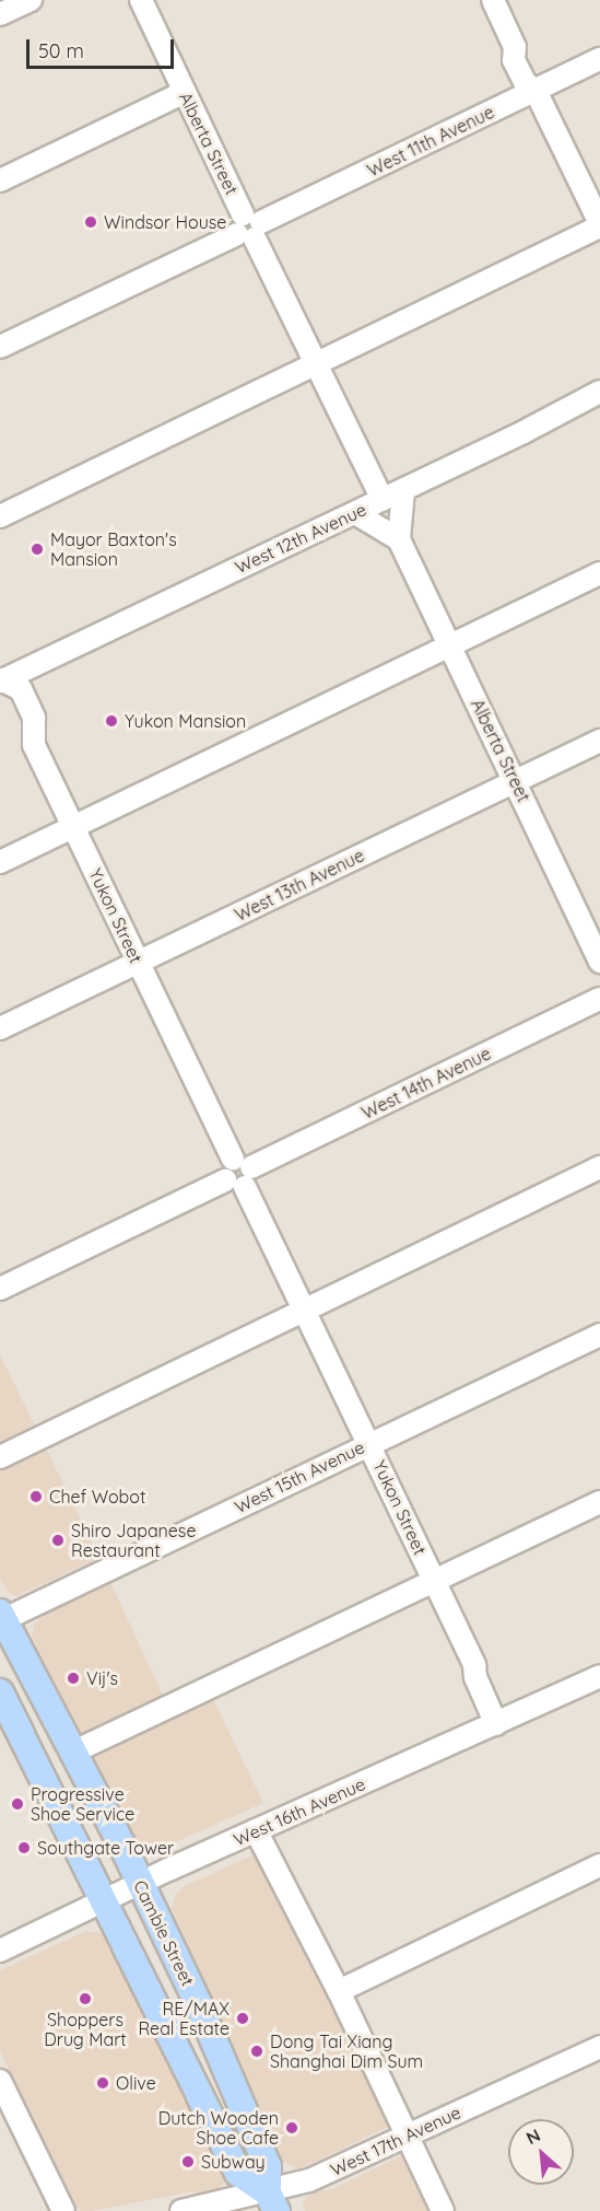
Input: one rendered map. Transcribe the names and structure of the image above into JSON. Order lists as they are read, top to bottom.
{
  "streets": {
    "main road": ["Cambie Street"],
    "street": [
      "West 11th Avenue",
      "Alberta Street",
      "West 12th Avenue",
      "West 13th Avenue",
      "Yukon Street",
      "West 14th Avenue",
      "West 15th Avenue",
      "West 16th Avenue",
      "West 17th Avenue"
    ]
  },
  "crossings": [
    ["West 11th Avenue", "Alberta Street"],
    ["Alberta Street", "West 12th Avenue"],
    ["Alberta Street", "West 13th Avenue"],
    ["West 12th Avenue", "Yukon Street"],
    ["West 13th Avenue", "Yukon Street"],
    ["Yukon Street", "West 14th Avenue"],
    ["Yukon Street", "West 15th Avenue"],
    ["Yukon Street", "West 16th Avenue"],
    ["West 15th Avenue", "Cambie Street"],
    ["West 16th Avenue", "Cambie Street"],
    ["Cambie Street", "West 17th Avenue"]
  ],
  "places": [
    "Windsor House",
    "Mayor Baxton's Mansion",
    "Yukon Mansion",
    "Chef Wobot",
    "Shiro Japanese Restaurant",
    "Vij's",
    "Progressive Shoe Service",
    "Southgate Tower",
    "Shoppers Drug Mart",
    "RE/MAX Real Estate",
    "Dong Tai Xiang Shanghai Dim Sum",
    "Olive",
    "Dutch Wooden Shoe Cafe",
    "Subway"
  ],
  "scale_bar": "50 m",
  "north": "top left"
}
